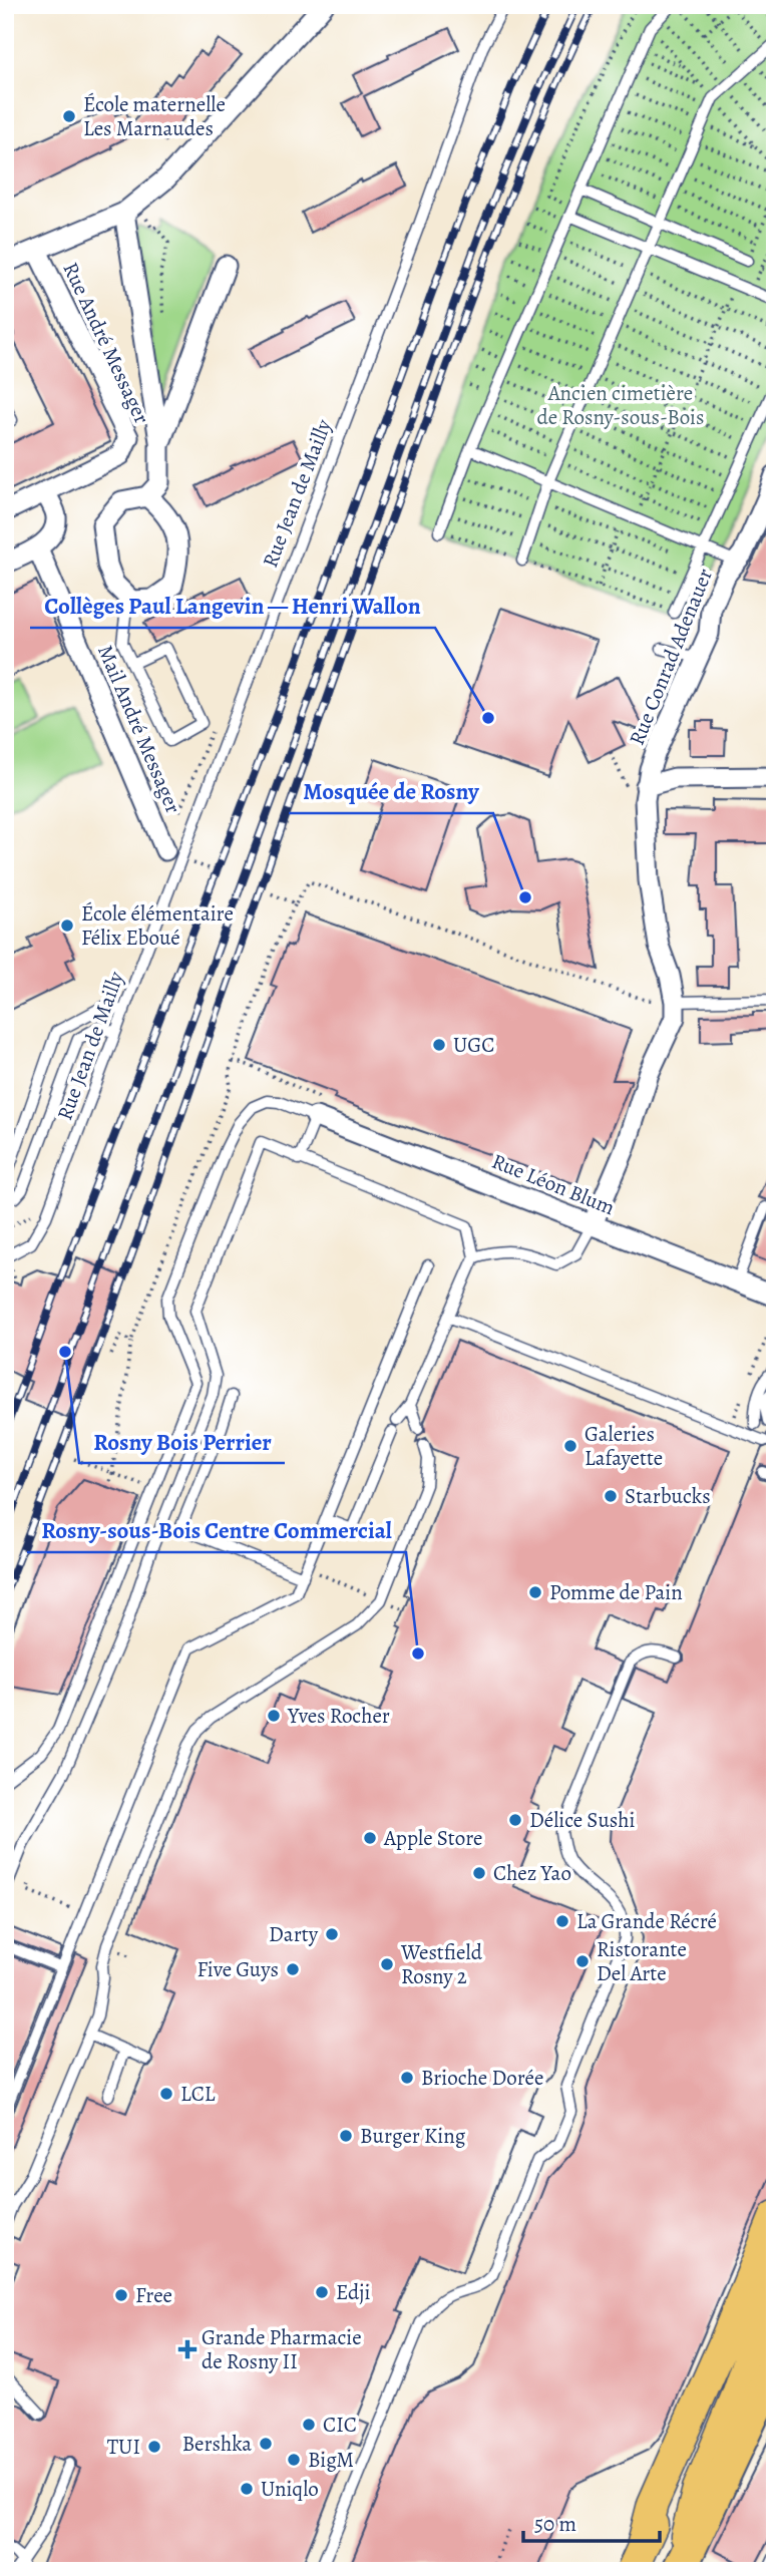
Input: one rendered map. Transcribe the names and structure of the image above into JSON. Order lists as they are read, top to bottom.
{
  "streets": {
    "street": [
      "Rue André Messager",
      "Rue Conrad Adenauer",
      "Mail André Messager",
      "Rue Léon Blum"
    ],
    "lane": ["Rue Jean de Mailly"]
  },
  "crossings": [
    ["Rue Conrad Adenauer", "Rue Léon Blum"]
  ],
  "parks": ["Ancien cimetière de Rosny-sous-Bois"],
  "places": {
    "other": [
      "École maternelle Les Marnaudes",
      "Collèges Paul Langevin — Henri Wallon",
      "Mosquée de Rosny",
      "École élémentaire Félix Eboué",
      "UGC",
      "Rosny Bois Perrier",
      "Galeries Lafayette",
      "Starbucks",
      "Pomme de Pain",
      "Rosny-sous-Bois Centre Commercial",
      "Yves Rocher",
      "Délice Sushi",
      "Apple Store",
      "Chez Yao",
      "La Grande Récré",
      "Darty",
      "Ristorante Del Arte",
      "Westfield Rosny 2",
      "Five Guys",
      "Brioche Dorée",
      "LCL",
      "Burger King",
      "Edji",
      "Free",
      "CIC",
      "Bershka",
      "TUI",
      "BigM",
      "Uniqlo"
    ],
    "health": ["Grande Pharmacie de Rosny II"]
  },
  "scale_bar": "50 m"
}
